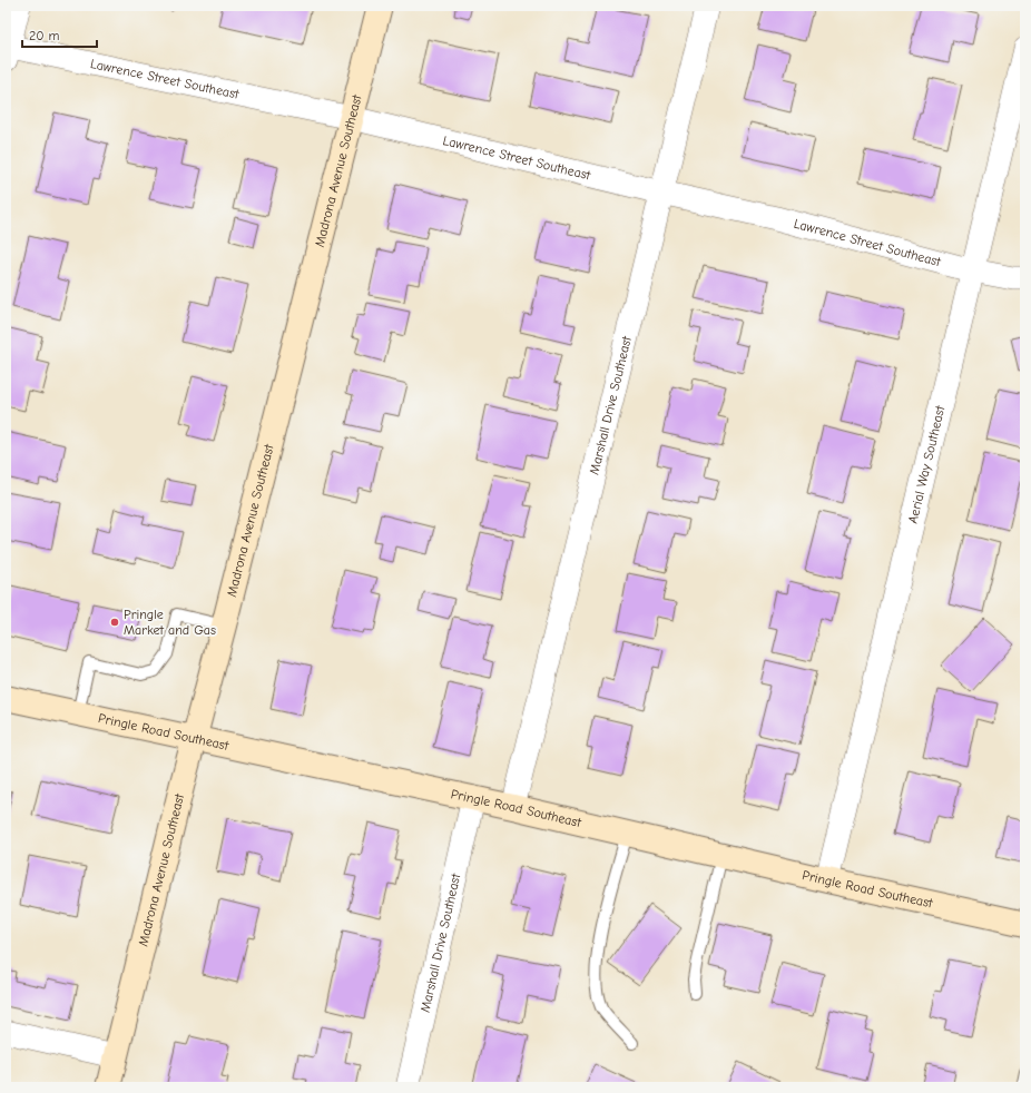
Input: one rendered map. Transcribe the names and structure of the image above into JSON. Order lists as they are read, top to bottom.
{
  "streets": {
    "main road": ["Madrona Avenue Southeast", "Pringle Road Southeast"],
    "street": ["Lawrence Street Southeast", "Marshall Drive Southeast", "Aerial Way Southeast"]
  },
  "crossings": [
    ["Lawrence Street Southeast", "Madrona Avenue Southeast"],
    ["Lawrence Street Southeast", "Marshall Drive Southeast"],
    ["Lawrence Street Southeast", "Aerial Way Southeast"],
    ["Madrona Avenue Southeast", "Pringle Road Southeast"],
    ["Marshall Drive Southeast", "Pringle Road Southeast"],
    ["Aerial Way Southeast", "Pringle Road Southeast"]
  ],
  "places": ["Pringle Market and Gas"],
  "scale_bar": "20 m"
}
